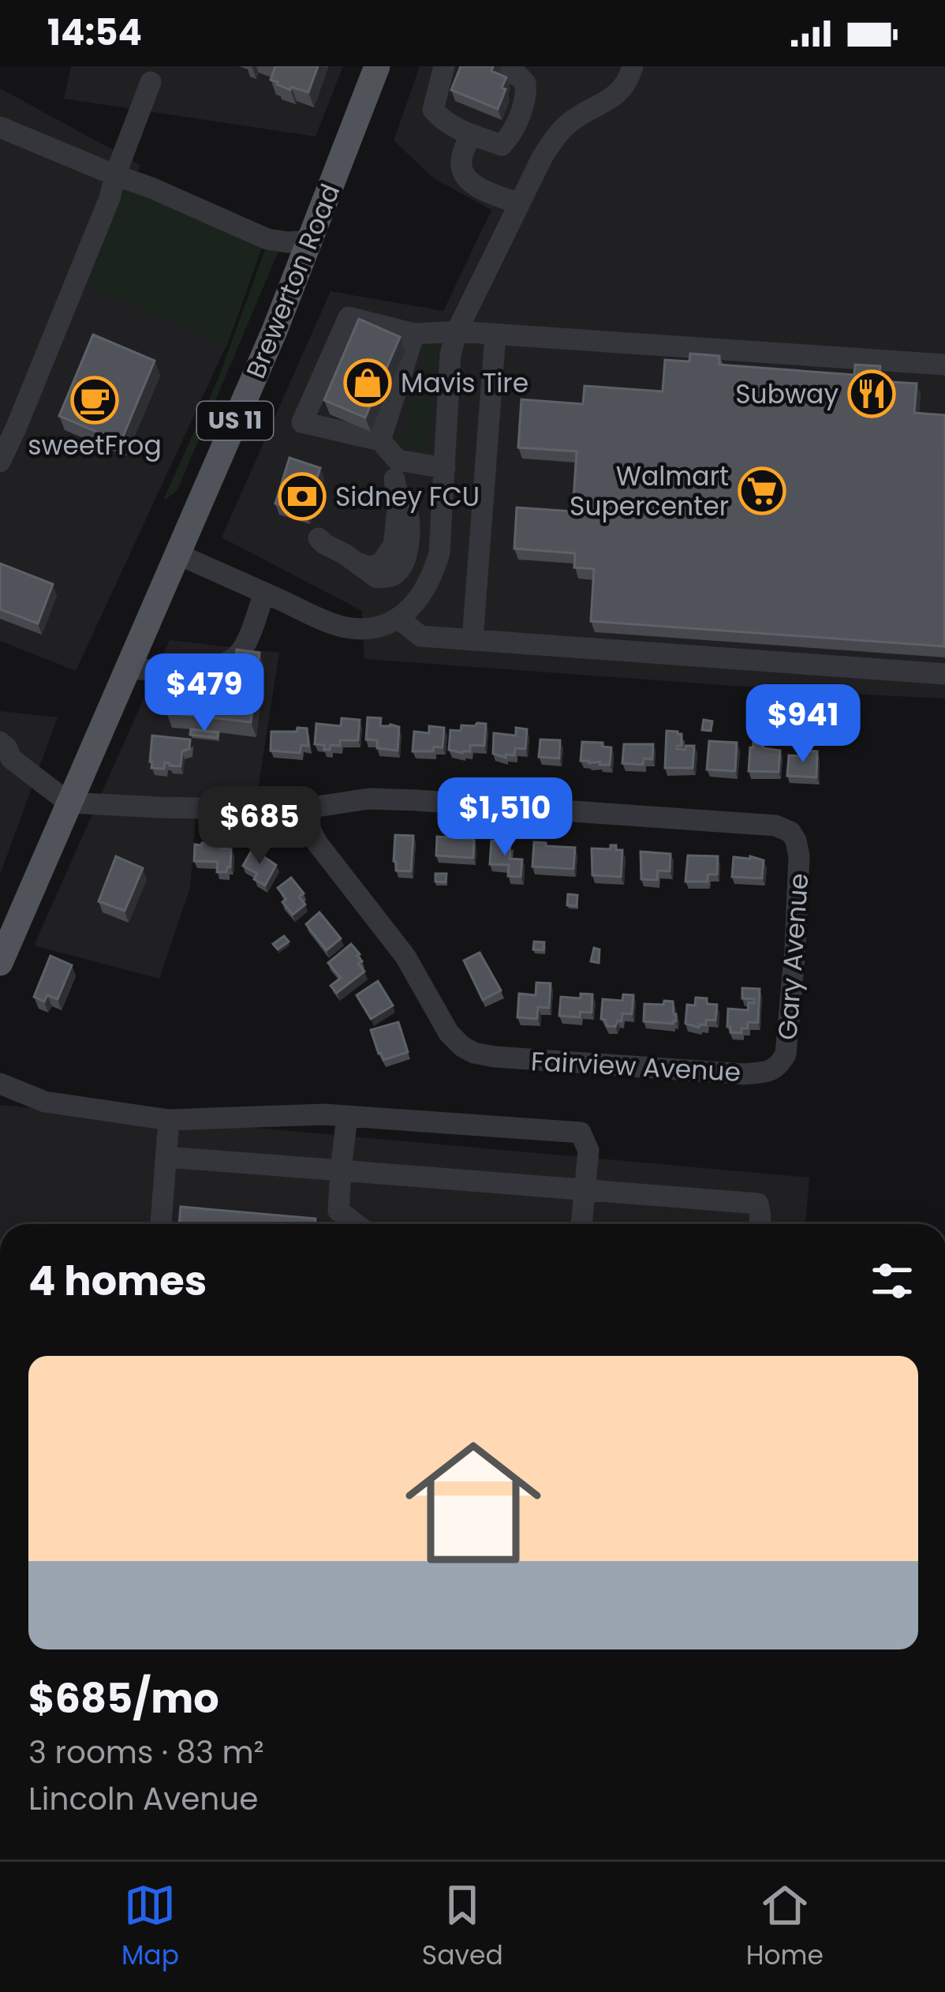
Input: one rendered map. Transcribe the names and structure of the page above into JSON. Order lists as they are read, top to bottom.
{
  "streets": {
    "main road": ["Brewerton Road", "US 11"],
    "street": ["Gary Avenue", "Fairview Avenue"]
  },
  "crossings": [
    ["Gary Avenue", "Fairview Avenue"]
  ],
  "places": {
    "shop": ["Mavis Tire"],
    "restaurant": ["Subway"],
    "cafe": ["sweetFrog"],
    "supermarket": ["Walmart Supercenter"],
    "bank": ["Sidney FCU"]
  },
  "page": {
    "status": "14:54",
    "price": [
      "$479",
      "$941",
      "$1,510",
      "$685"
    ],
    "heading": "4 homes",
    "list": [
      {
        "name": "$685/mo",
        "note": "3 rooms · 83 m² · Lincoln Avenue"
      }
    ],
    "tabs": ["Map", "Saved", "Home"]
  }
}
